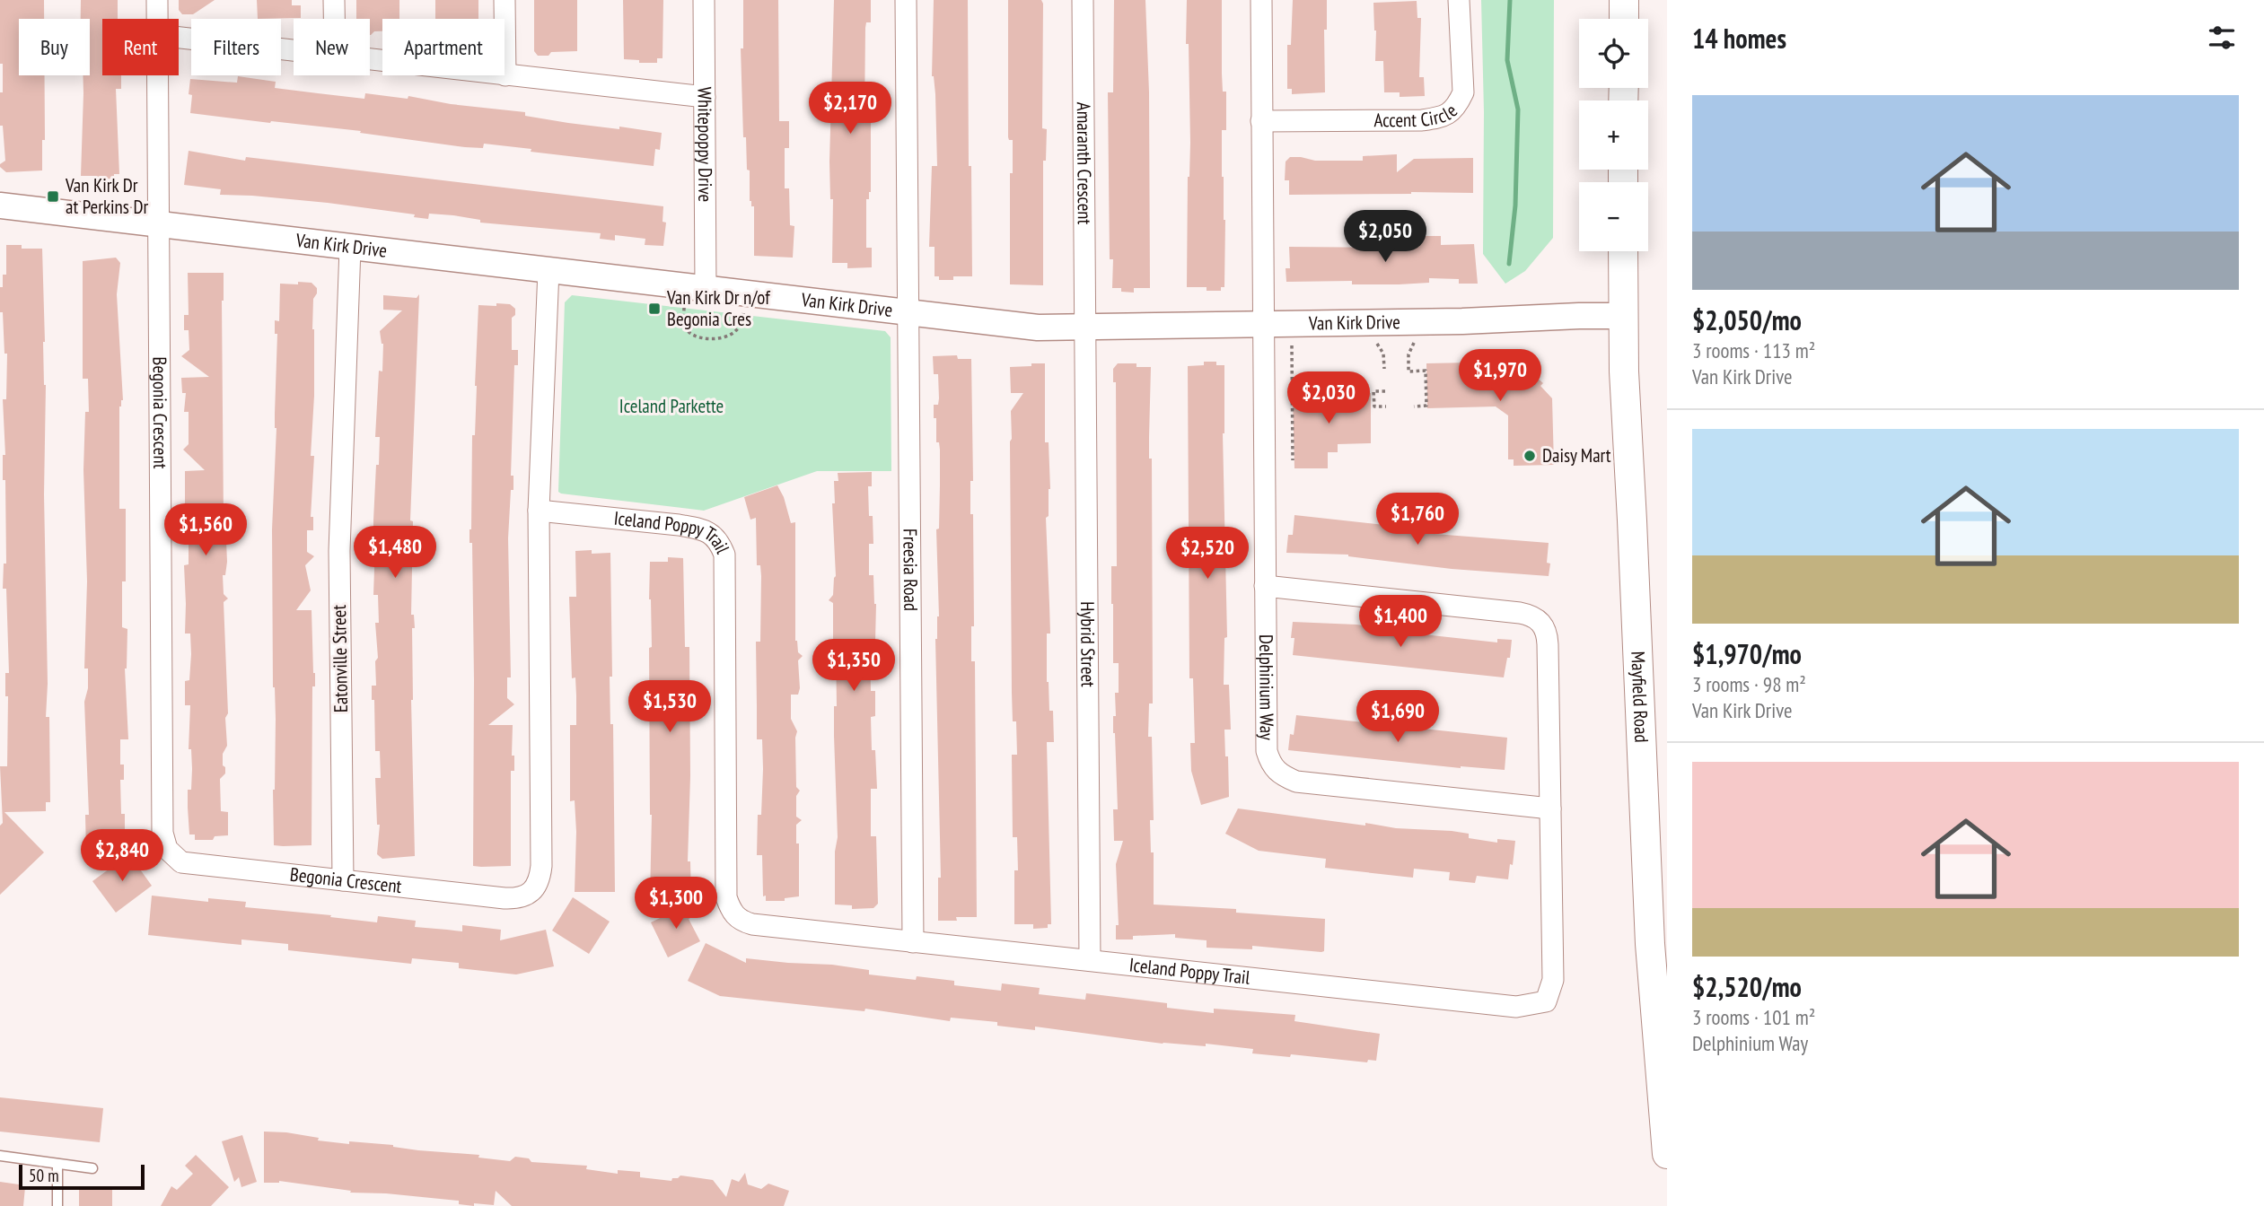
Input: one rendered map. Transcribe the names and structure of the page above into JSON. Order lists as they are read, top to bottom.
{
  "streets": {
    "main road": ["Mayfield Road"],
    "street": [
      "Accent Circle",
      "Whitepoppy Drive",
      "Amaranth Crescent",
      "Van Kirk Drive",
      "Begonia Crescent",
      "Iceland Poppy Trail",
      "Freesia Road",
      "Hybrid Street",
      "Eatonville Street",
      "Delphinium Way"
    ]
  },
  "crossings": [
    ["Whitepoppy Drive", "Van Kirk Drive"],
    ["Amaranth Crescent", "Van Kirk Drive"],
    ["Amaranth Crescent", "Hybrid Street"],
    ["Van Kirk Drive", "Begonia Crescent"],
    ["Van Kirk Drive", "Freesia Road"],
    ["Van Kirk Drive", "Hybrid Street"],
    ["Van Kirk Drive", "Eatonville Street"],
    ["Van Kirk Drive", "Delphinium Way"],
    ["Van Kirk Drive", "Mayfield Road"],
    ["Begonia Crescent", "Iceland Poppy Trail"],
    ["Begonia Crescent", "Eatonville Street"],
    ["Iceland Poppy Trail", "Freesia Road"],
    ["Iceland Poppy Trail", "Hybrid Street"],
    ["Iceland Poppy Trail", "Delphinium Way"]
  ],
  "parks": ["Iceland Parkette"],
  "places": {
    "transit": ["Van Kirk Dr at Perkins Dr", "Van Kirk Dr n/of Begonia Cres"],
    "other": ["Daisy Mart"]
  },
  "scale_bar": "50 m",
  "page": {
    "heading": "14 homes",
    "map_buttons": ["+", "−"],
    "chip": [
      "Buy",
      "Rent",
      "Filters",
      "New",
      "Apartment"
    ],
    "list": [
      {
        "name": "$2,050/mo",
        "note": "3 rooms · 113 m² · Van Kirk Drive"
      },
      {
        "name": "$1,970/mo",
        "note": "3 rooms · 98 m² · Van Kirk Drive"
      },
      {
        "name": "$2,520/mo",
        "note": "3 rooms · 101 m² · Delphinium Way"
      }
    ],
    "price": [
      "$2,170",
      "$2,050",
      "$1,970",
      "$2,030",
      "$1,760",
      "$1,560",
      "$1,480",
      "$2,520",
      "$1,400",
      "$1,350",
      "$1,530",
      "$1,690",
      "$2,840",
      "$1,300"
    ],
    "scale": "50 m"
  }
}
